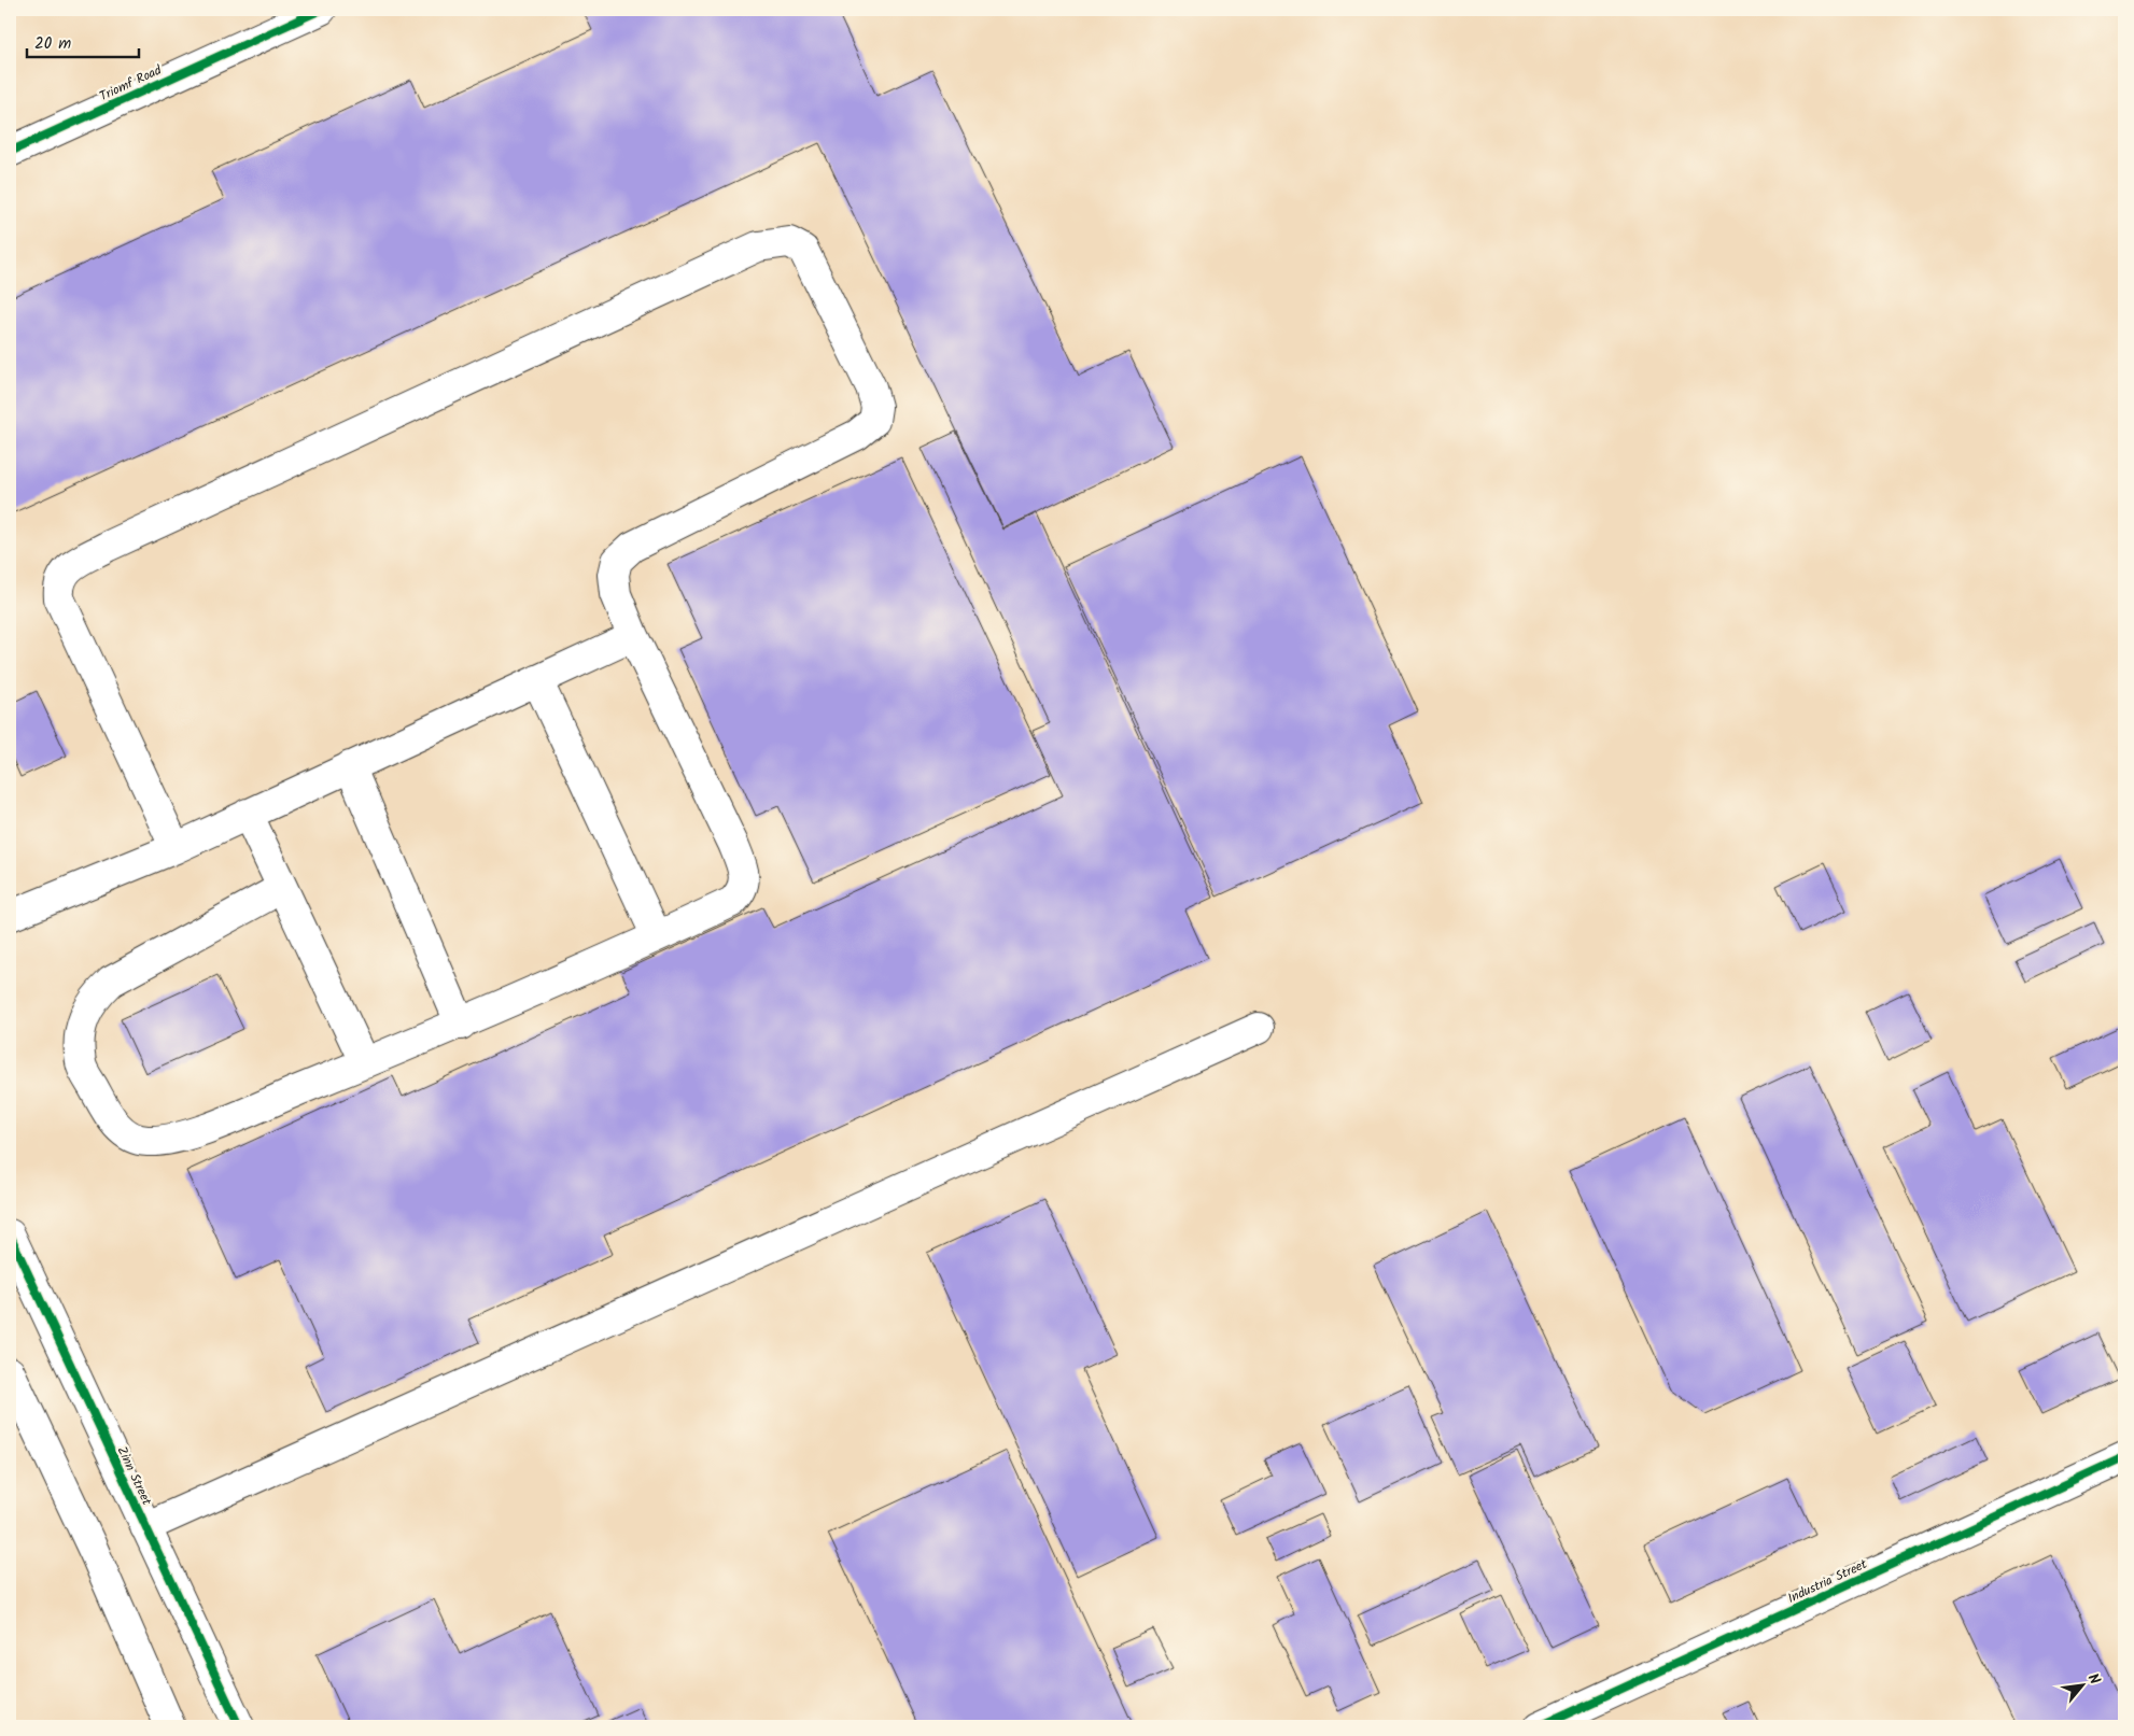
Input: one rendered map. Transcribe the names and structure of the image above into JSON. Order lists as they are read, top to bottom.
{
  "streets": {
    "street": ["Triomf Road", "Zinn Street", "Industria Street"]
  },
  "scale_bar": "20 m",
  "north": "top right"
}
